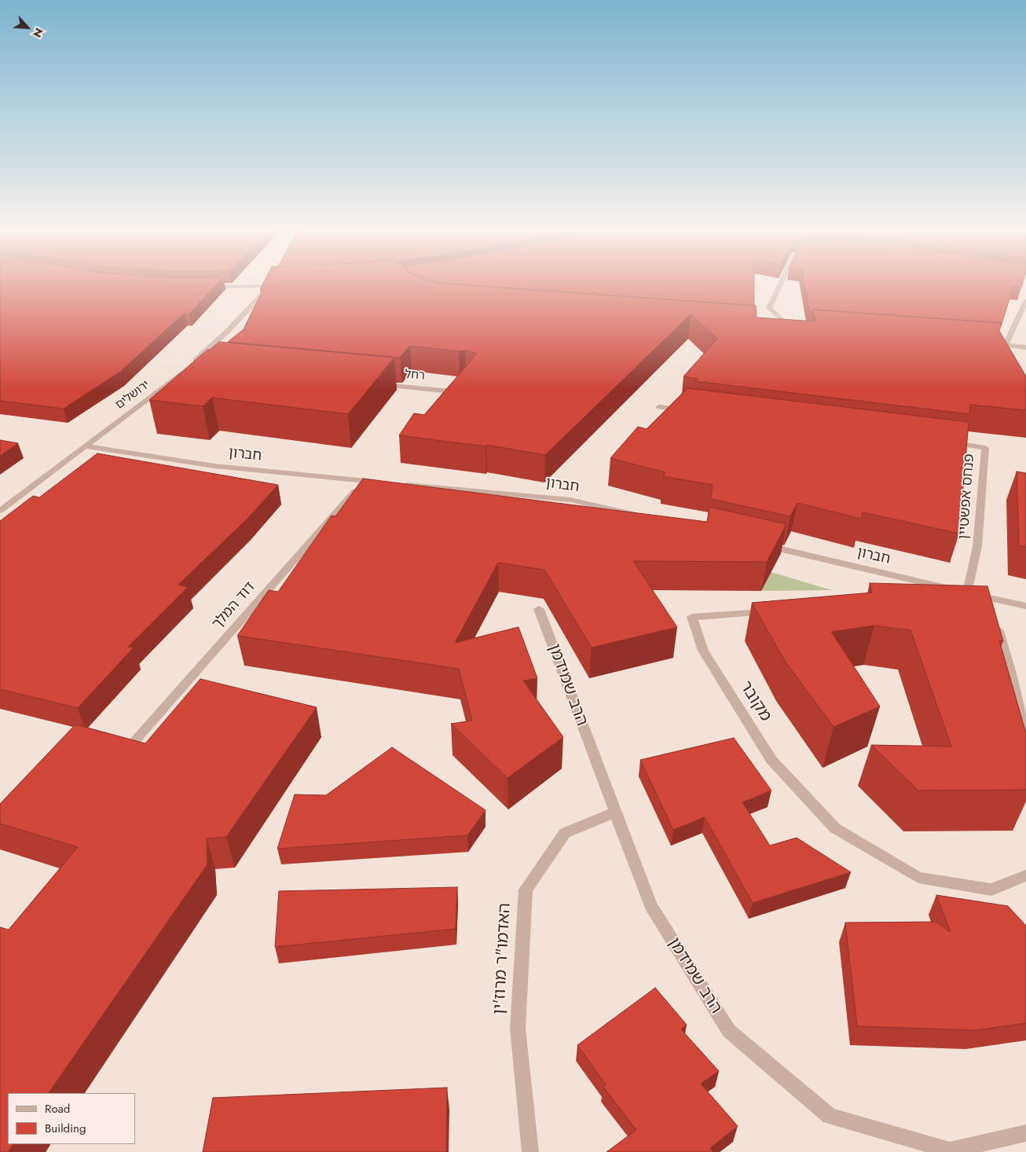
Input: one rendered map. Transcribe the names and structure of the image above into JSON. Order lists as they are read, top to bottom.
{
  "streets": {
    "street": [
      "רחל",
      "ירושלים",
      "חברון",
      "פנחס אפשטיין",
      "דוד המלך",
      "הרב שמידמן",
      "מקובר",
      "האדמו\"ר מרוז'ין"
    ]
  },
  "crossings": [
    ["ירושלים", "חברון"],
    ["חברון", "פנחס אפשטיין"],
    ["חברון", "דוד המלך"],
    ["הרב שמידמן", "האדמו\"ר מרוז'ין"]
  ],
  "legend": ["Road", "Building"],
  "north": "bottom right"
}
